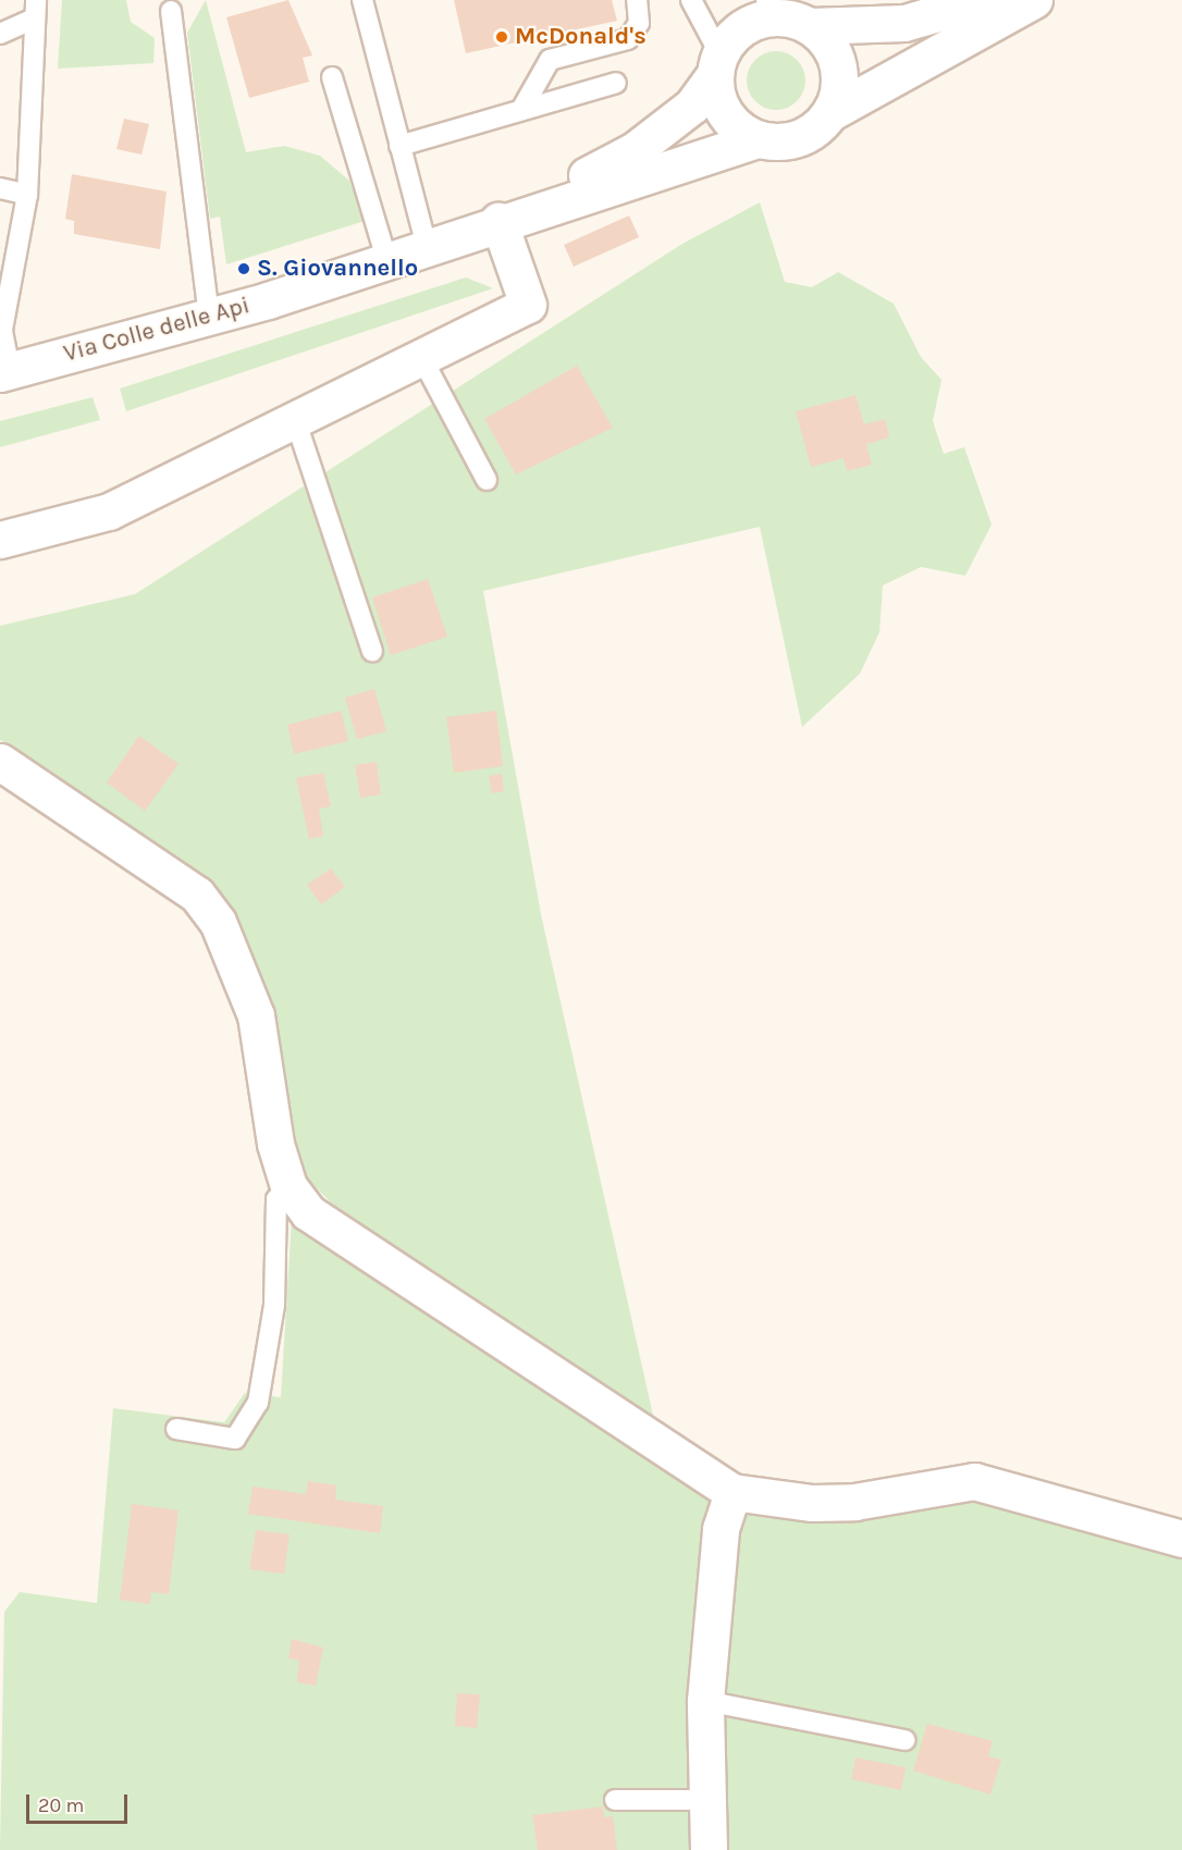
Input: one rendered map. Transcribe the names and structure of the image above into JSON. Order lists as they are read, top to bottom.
{
  "streets": {
    "street": ["Via Colle delle Api"]
  },
  "places": ["McDonald's", "S. Giovannello"],
  "scale_bar": "20 m"
}
